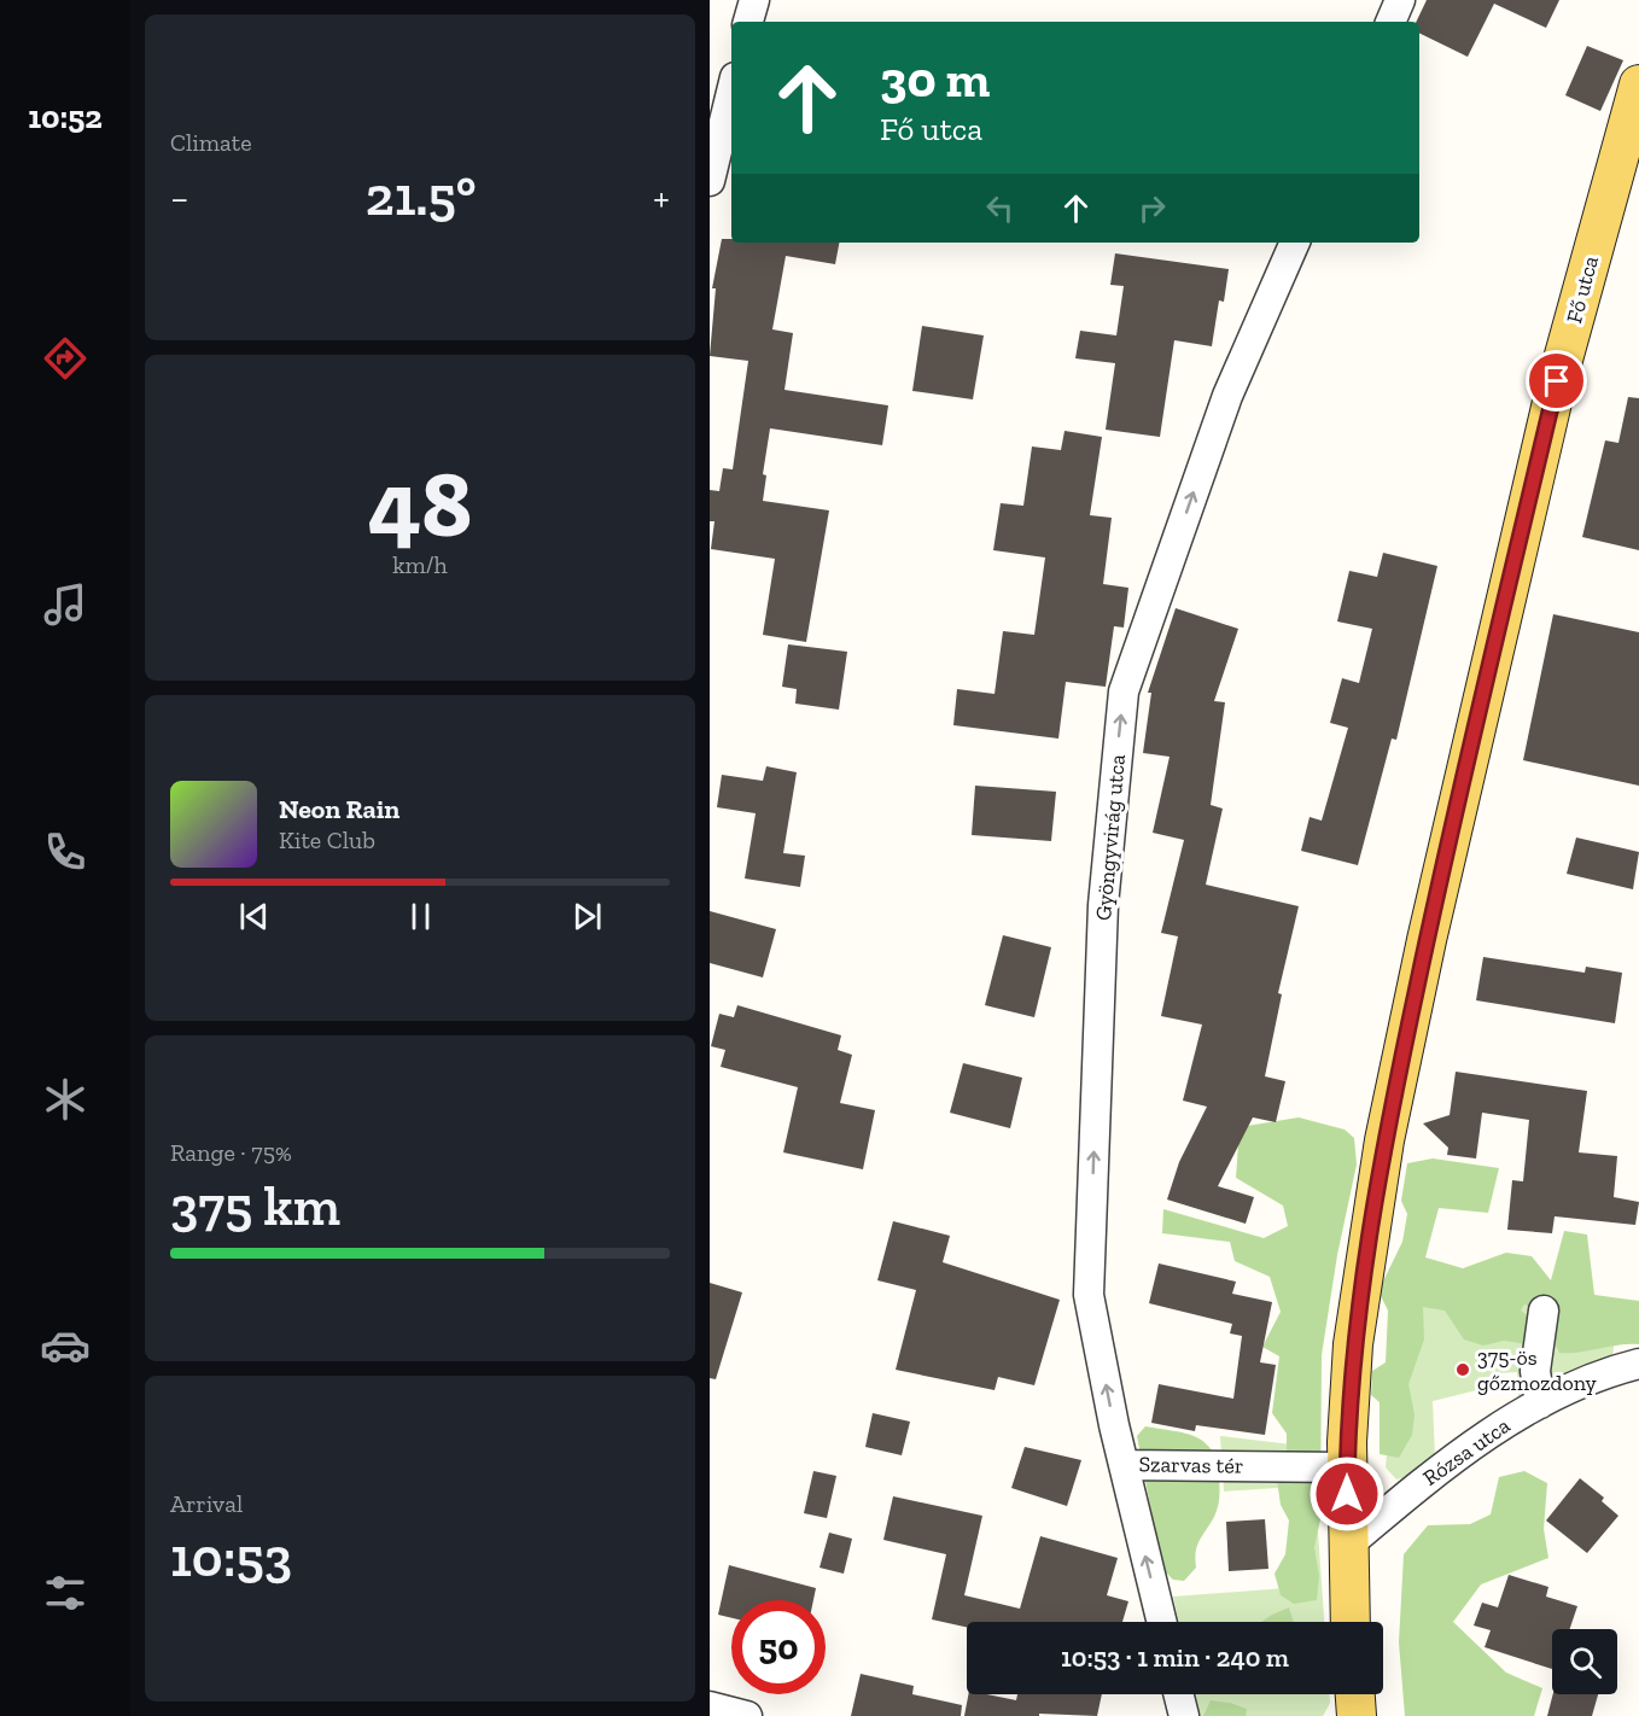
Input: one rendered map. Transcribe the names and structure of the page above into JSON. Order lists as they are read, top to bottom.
{
  "streets": {
    "main road": ["Fő utca"],
    "street": ["Gyöngyvirág utca", "Rózsa utca", "Szarvas tér"]
  },
  "crossings": [
    ["Fő utca", "Rózsa utca"],
    ["Fő utca", "Szarvas tér"],
    ["Gyöngyvirág utca", "Szarvas tér"]
  ],
  "one_way": ["Gyöngyvirág utca", "Szarvas tér"],
  "places": ["375-ös gőzmozdony"],
  "page": {
    "tabs": "10:52",
    "tile": [
      "Climate",
      ["48", "km/h"],
      ["Range · 75%", "375 km"],
      ["Arrival", "10:53"]
    ],
    "turn": ["30 m", "Fő utca"],
    "heat": ["−", "21.5°", "+"],
    "song": ["Neon Rain", "Kite Club"],
    "limit": "50",
    "trip": "10:53 · 1 min · 240 m"
  }
}
